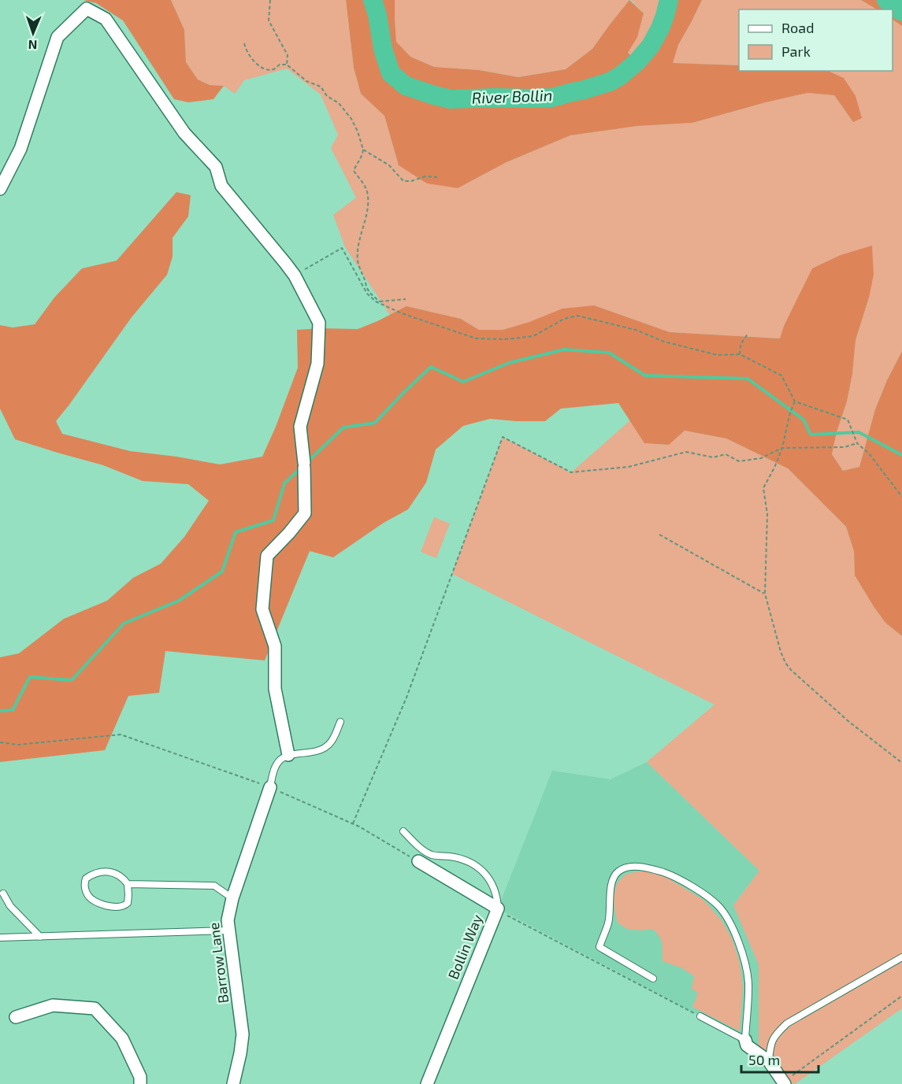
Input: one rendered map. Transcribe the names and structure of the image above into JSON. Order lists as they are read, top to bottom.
{
  "streets": {
    "street": ["Bollin Way", "Barrow Lane"]
  },
  "water": ["River Bollin"],
  "legend": ["Road", "Park"],
  "scale_bar": "50 m",
  "north": "bottom"
}
